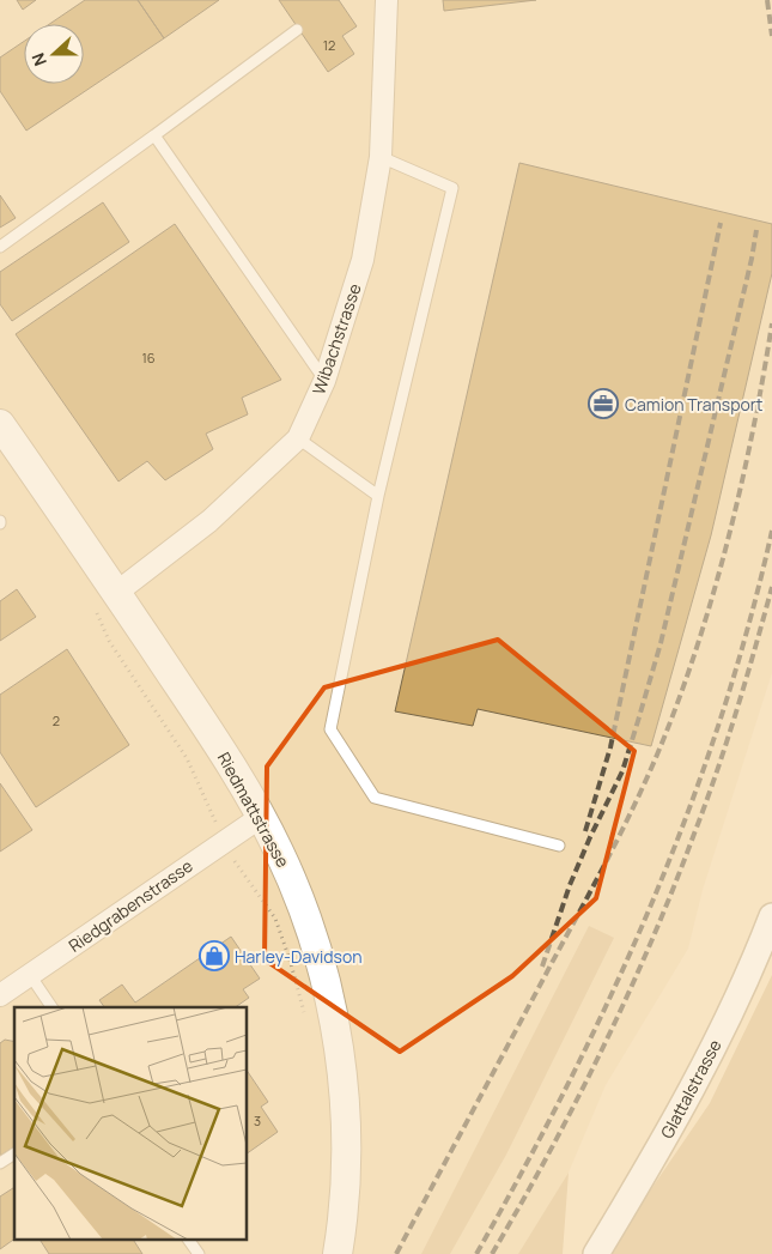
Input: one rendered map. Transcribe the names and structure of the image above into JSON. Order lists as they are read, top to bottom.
{
  "streets": {
    "main road": ["Riedmattstrasse"],
    "street": ["Wibachstrasse", "Riedgrabenstrasse", "Glattalstrasse"]
  },
  "crossings": [
    ["Wibachstrasse", "Riedmattstrasse"],
    ["Riedmattstrasse", "Riedgrabenstrasse"]
  ],
  "places": {
    "office": ["Camion Transport"],
    "shop": ["Harley-Davidson"]
  },
  "house_numbers": [
    "12",
    "16",
    "2",
    "3"
  ],
  "north": "left"
}
